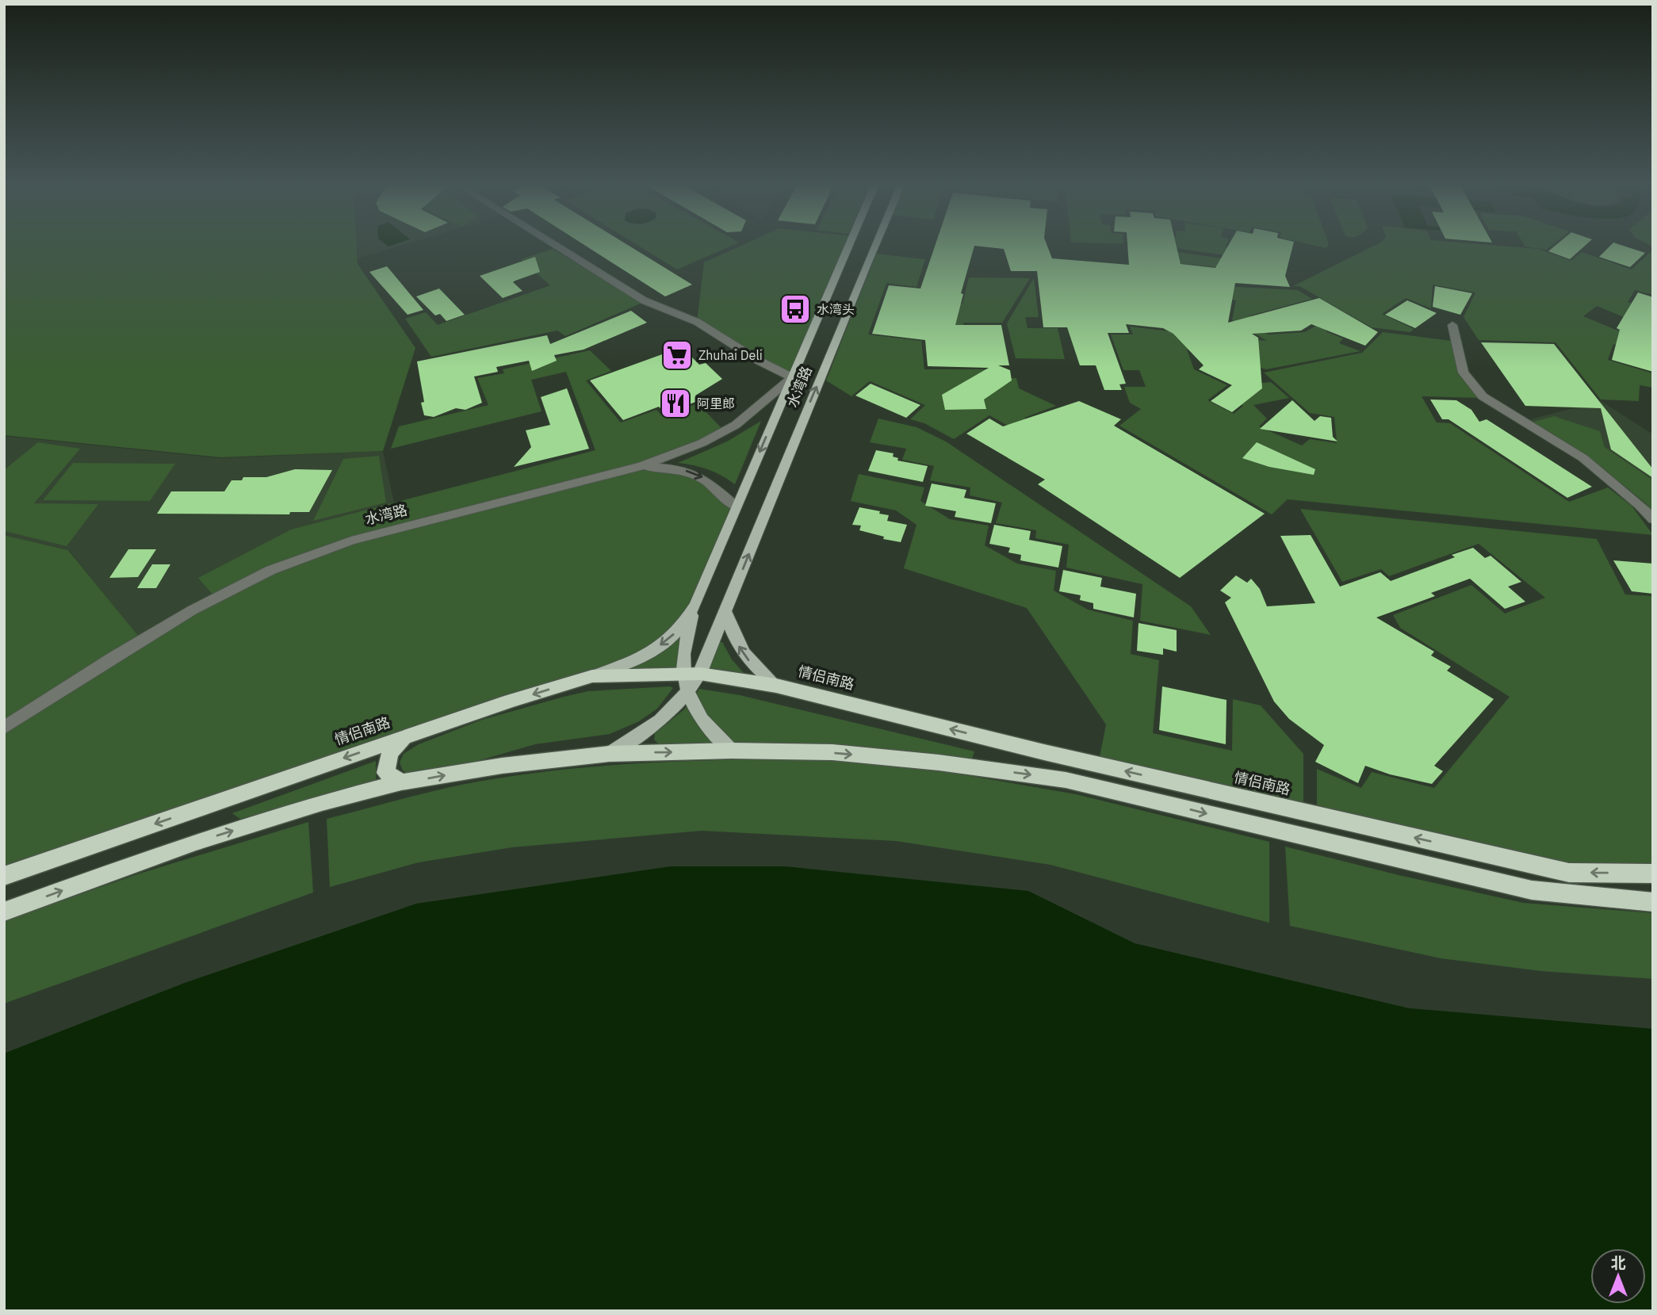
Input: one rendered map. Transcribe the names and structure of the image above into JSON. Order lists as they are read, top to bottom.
{
  "streets": {
    "highway": ["情侣南路"],
    "main road": ["水湾路"]
  },
  "crossings": [
    ["水湾路", "情侣南路"]
  ],
  "places": {
    "bus stop": ["水湾头"],
    "supermarket": ["Zhuhai Deli"],
    "restaurant": ["阿里郎"]
  },
  "north": "top"
}
